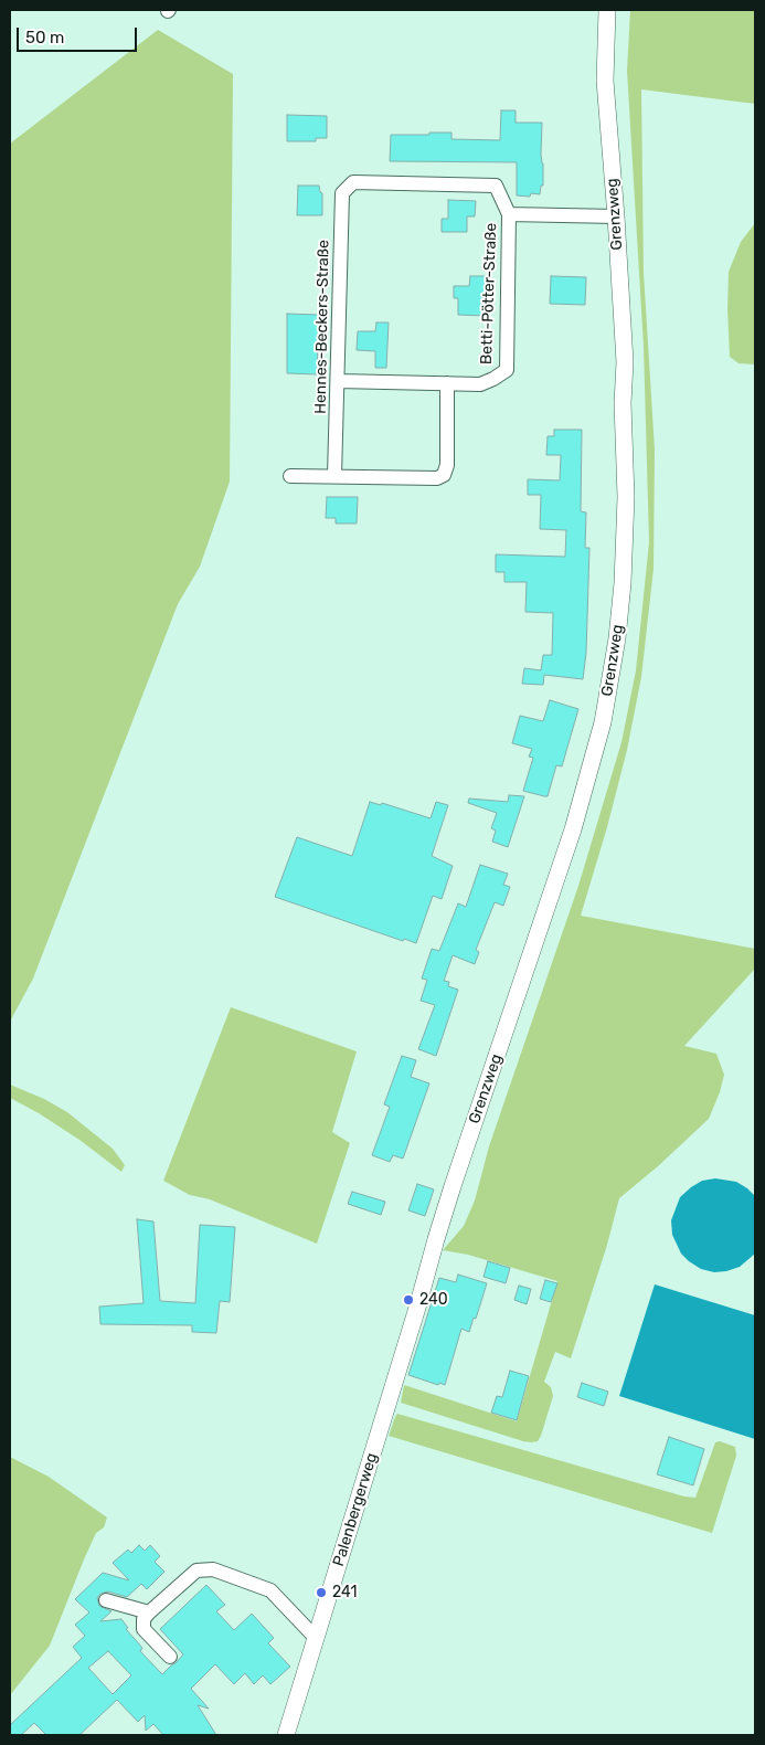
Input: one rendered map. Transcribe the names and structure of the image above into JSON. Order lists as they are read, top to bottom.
{
  "streets": {
    "street": [
      "Grenzweg",
      "Betti-Pötter-Straße",
      "Hennes-Beckers-Straße",
      "Palenbergerweg"
    ]
  },
  "crossings": [
    ["Grenzweg", "Palenbergerweg"],
    ["Betti-Pötter-Straße", "Hennes-Beckers-Straße"]
  ],
  "places": ["240", "241"],
  "scale_bar": "50 m"
}
